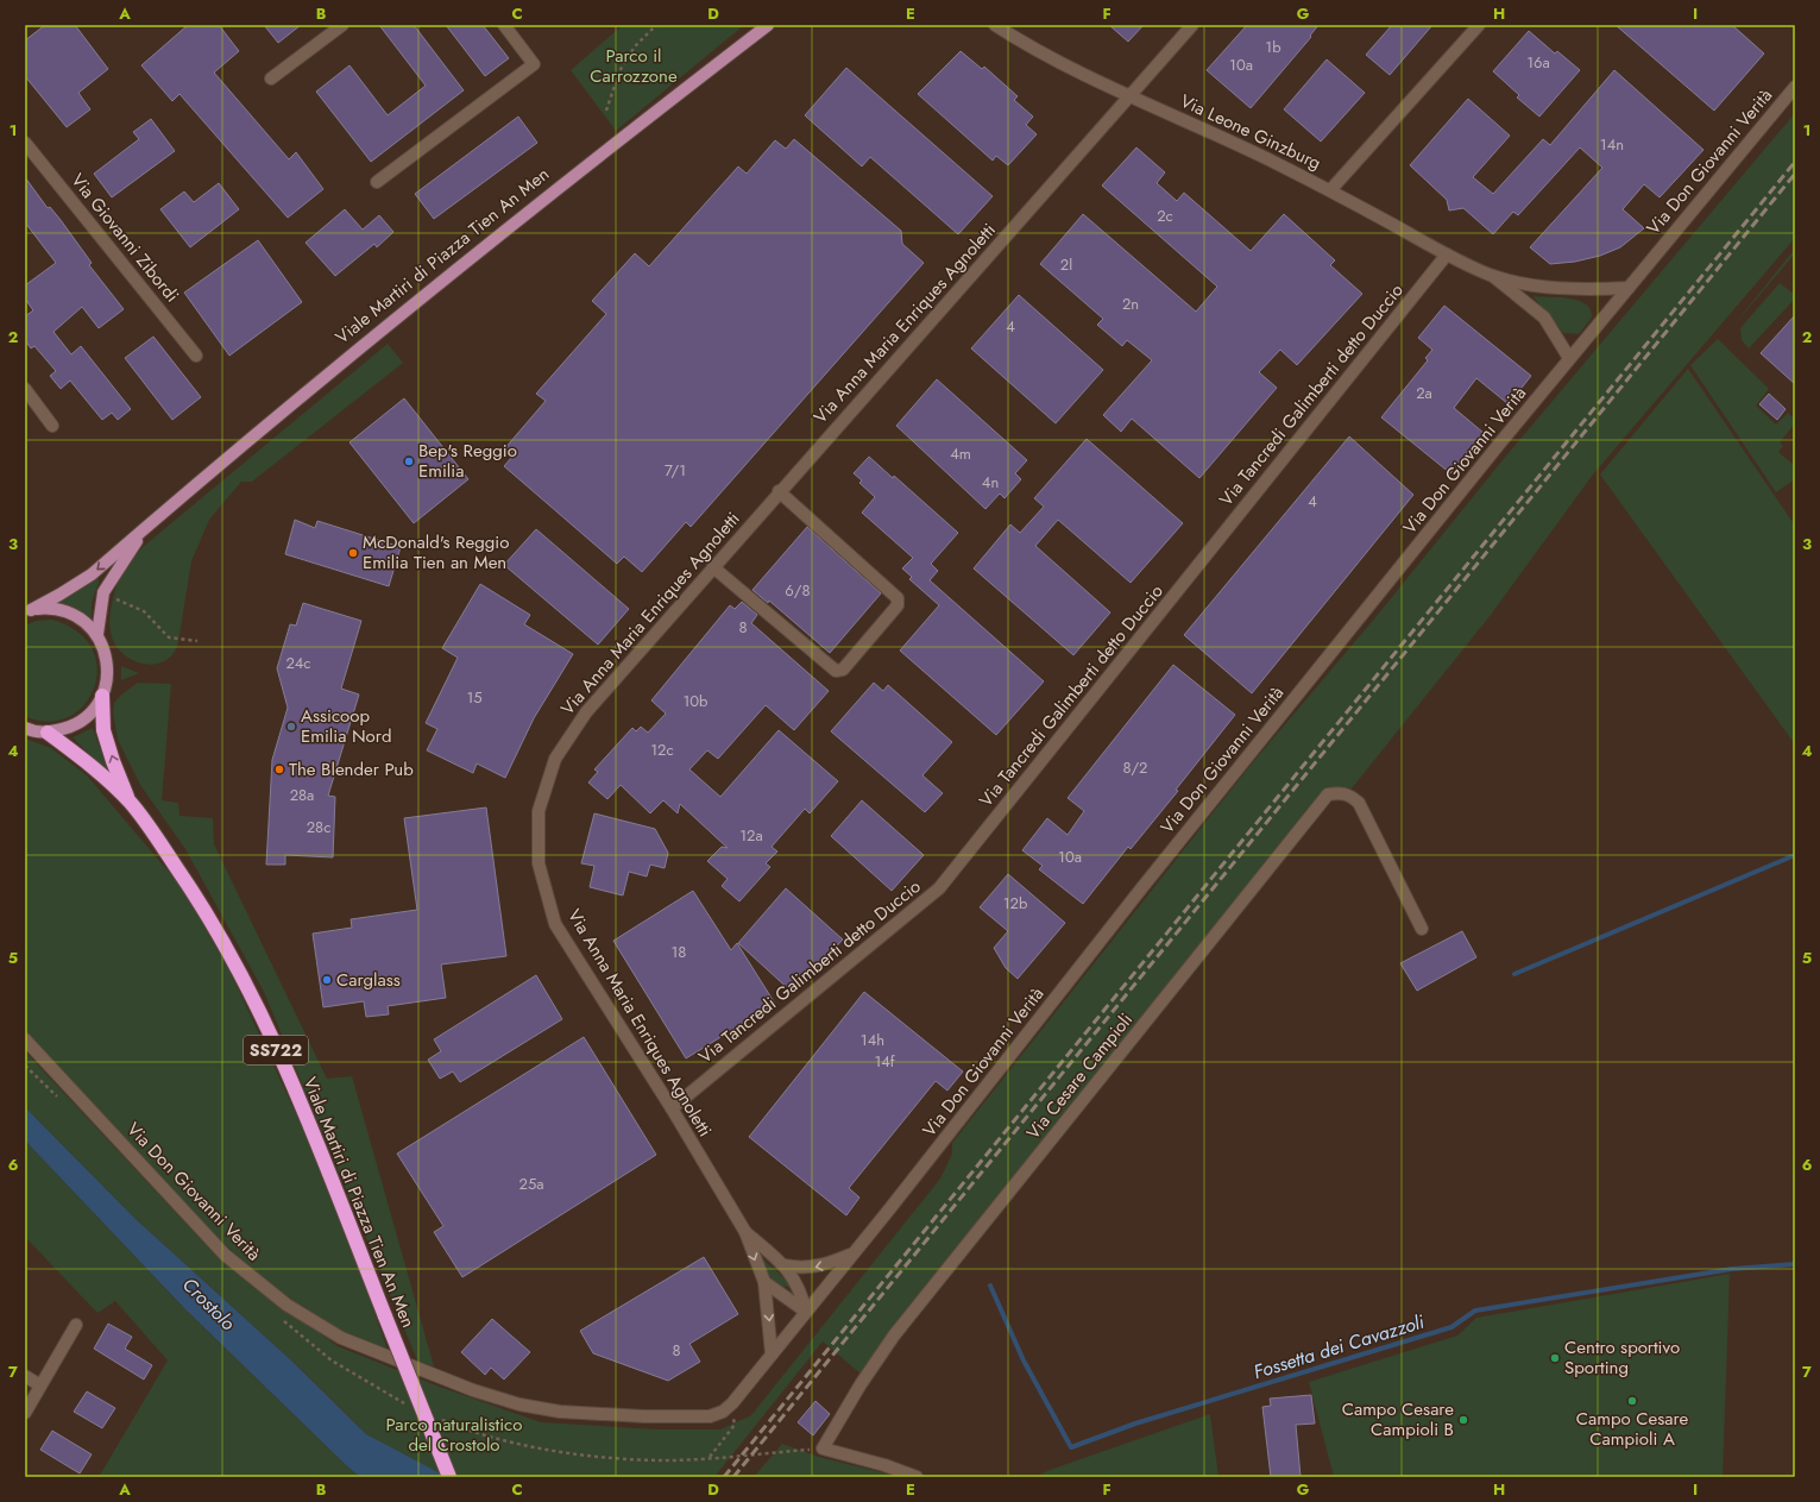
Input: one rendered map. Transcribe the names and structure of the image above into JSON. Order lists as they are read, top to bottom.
{
  "streets": {
    "highway": ["Viale Martiri di Piazza Tien An Men", "SS722"],
    "street": [
      "Via Leone Ginzburg",
      "Via Don Giovanni Verità",
      "Via Giovanni Zibordi",
      "Via Anna Maria Enriques Agnoletti",
      "Via Tancredi Galimberti detto Duccio",
      "Via Cesare Campioli"
    ]
  },
  "crossings": [
    ["Via Leone Ginzburg", "Via Don Giovanni Verità"],
    ["Via Leone Ginzburg", "Via Anna Maria Enriques Agnoletti"],
    ["Via Leone Ginzburg", "Via Tancredi Galimberti detto Duccio"],
    ["Via Don Giovanni Verità", "Via Anna Maria Enriques Agnoletti"],
    ["Via Anna Maria Enriques Agnoletti", "Via Tancredi Galimberti detto Duccio"]
  ],
  "water": ["Crostolo", "Fossetta dei Cavazzoli"],
  "parks": ["Parco il Carrozzone", "Parco naturalistico del Crostolo"],
  "places": [
    "Bep's Reggio Emilia",
    "McDonald's Reggio Emilia Tien an Men",
    "Assicoop Emilia Nord",
    "The Blender Pub",
    "Carglass",
    "Centro sportivo Sporting",
    "Campo Cesare Campioli A",
    "Campo Cesare Campioli B"
  ],
  "house_numbers": [
    "1b",
    "16a",
    "10a",
    "14n",
    "2c",
    "2l",
    "2n",
    "4",
    "2a",
    "4m",
    "7/1",
    "4n",
    "4",
    "6/8",
    "8",
    "24c",
    "15",
    "10b",
    "12c",
    "8/2",
    "28a",
    "28c",
    "12a",
    "10a",
    "12b",
    "18",
    "14h",
    "14f",
    "25a",
    "8"
  ],
  "grid": {
    "columns": [
      "A",
      "B",
      "C",
      "D",
      "E",
      "F",
      "G",
      "H",
      "I"
    ],
    "rows": [
      "1",
      "2",
      "3",
      "4",
      "5",
      "6",
      "7"
    ]
  }
}
